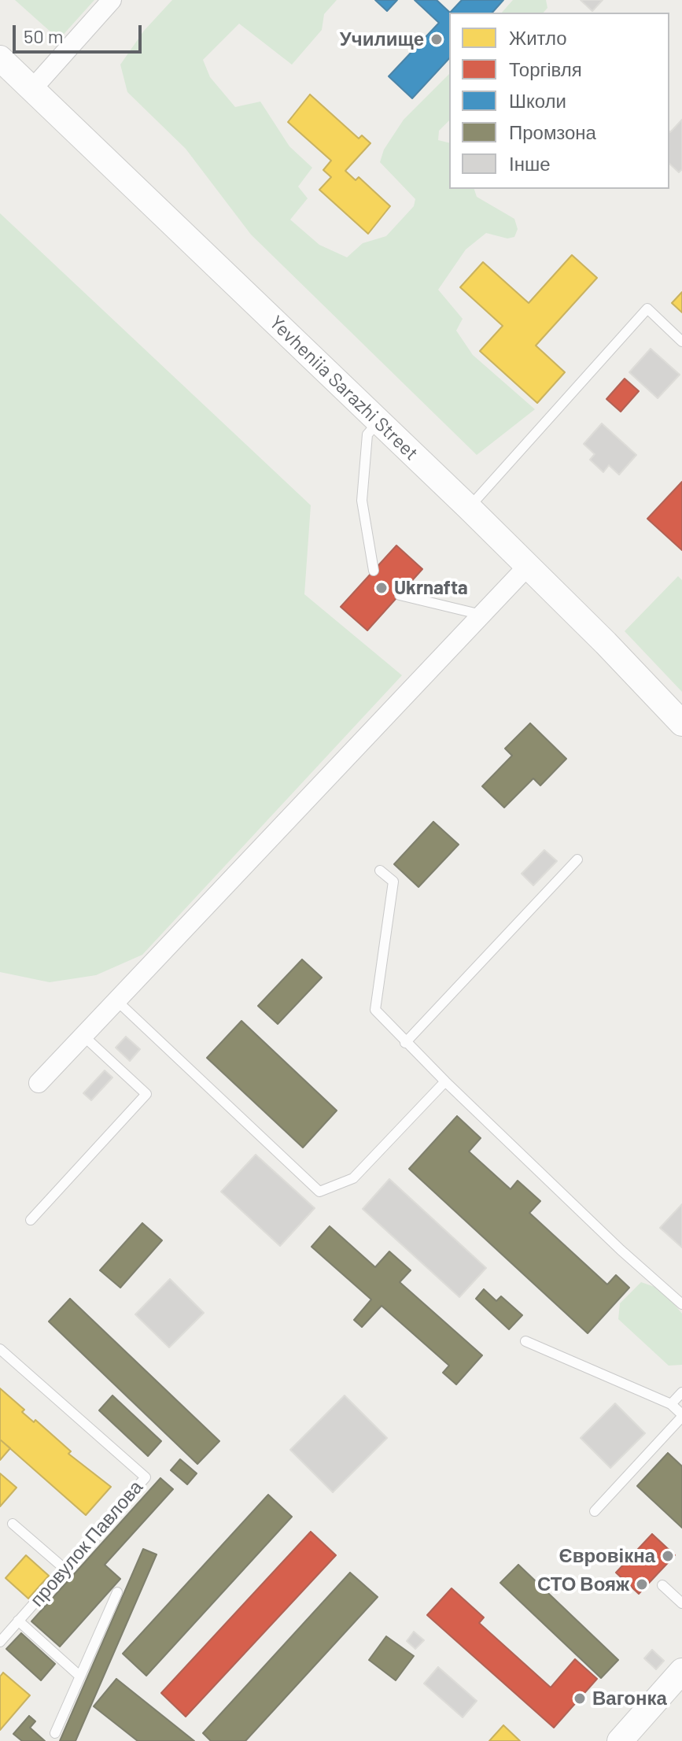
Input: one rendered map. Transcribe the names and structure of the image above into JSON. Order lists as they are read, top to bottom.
{
  "streets": {
    "main road": ["Yevheniia Sarazhi Street"],
    "lane": ["провулок Павлова"]
  },
  "places": [
    "Училище",
    "Ukrnafta",
    "Євровікна",
    "СТО Вояж",
    "Вагонка"
  ],
  "legend": [
    "Житло",
    "Торгівля",
    "Школи",
    "Промзона",
    "Інше"
  ],
  "scale_bar": "50 m"
}
